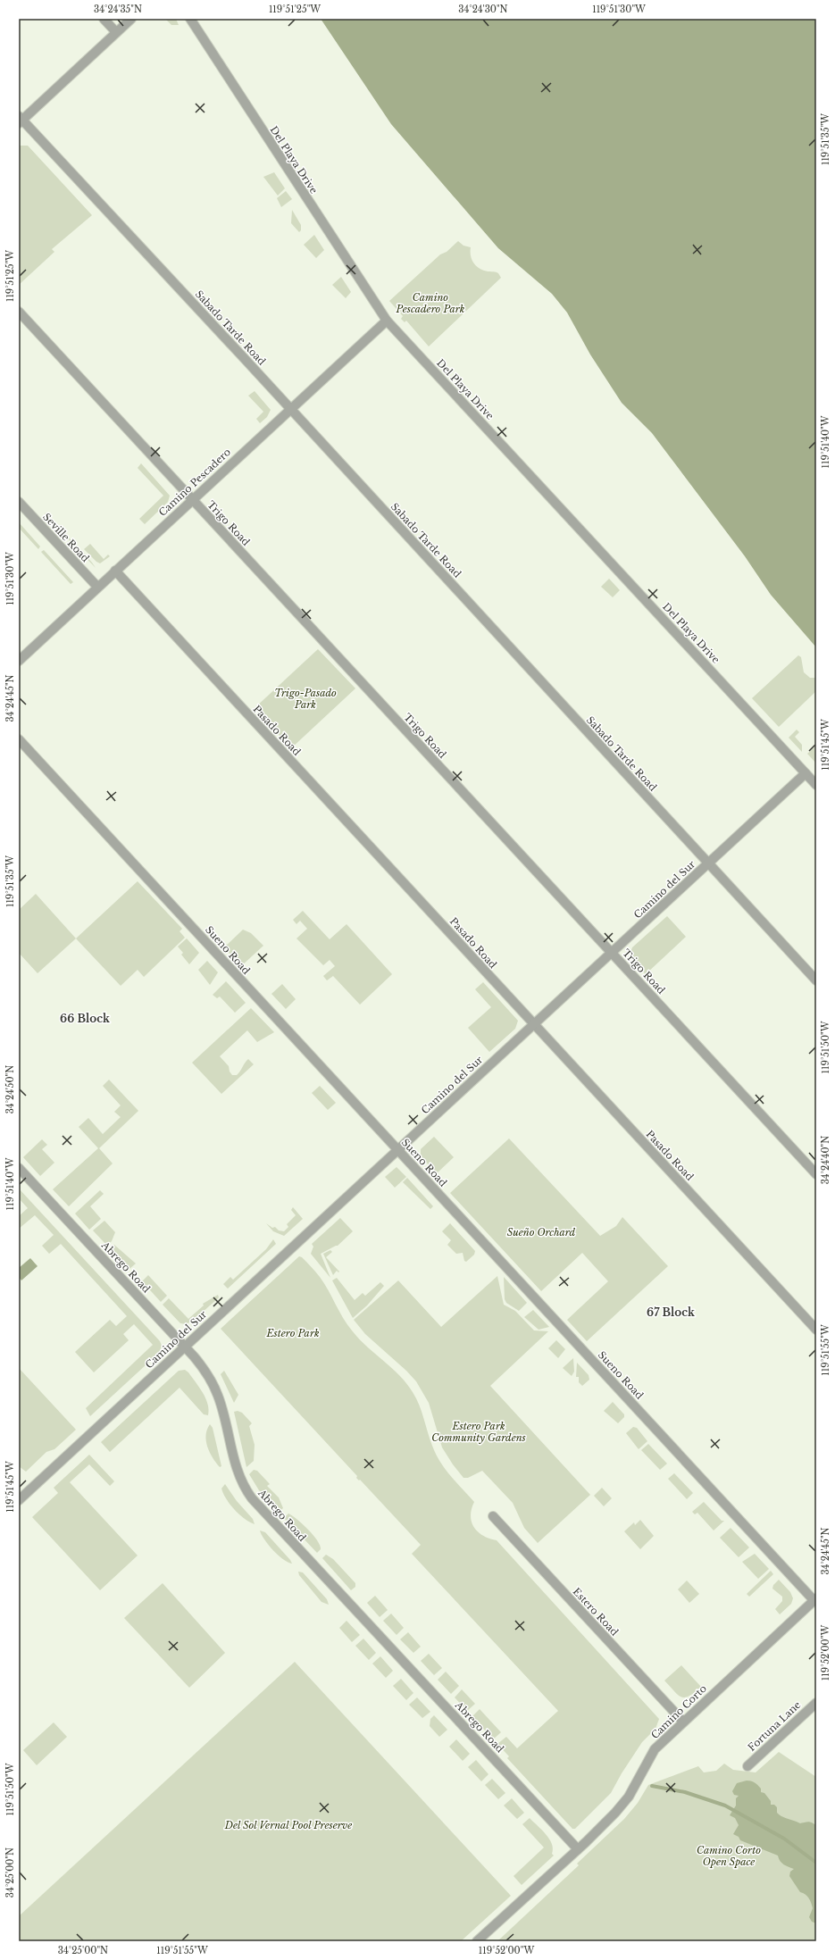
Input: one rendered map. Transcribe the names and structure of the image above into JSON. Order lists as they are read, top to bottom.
{
  "streets": {
    "street": [
      "Del Playa Drive",
      "Sabado Tarde Road",
      "Camino Pescadero",
      "Trigo Road",
      "Seville Road",
      "Pasado Road",
      "Camino del Sur",
      "Sueno Road",
      "Abrego Road",
      "Estero Road",
      "Camino Corto",
      "Fortuna Lane"
    ]
  },
  "crossings": [
    ["Del Playa Drive", "Camino Pescadero"],
    ["Del Playa Drive", "Camino del Sur"],
    ["Sabado Tarde Road", "Camino Pescadero"],
    ["Sabado Tarde Road", "Camino del Sur"],
    ["Camino Pescadero", "Trigo Road"],
    ["Camino Pescadero", "Seville Road"],
    ["Camino Pescadero", "Pasado Road"],
    ["Trigo Road", "Camino del Sur"],
    ["Pasado Road", "Camino del Sur"],
    ["Camino del Sur", "Sueno Road"],
    ["Camino del Sur", "Abrego Road"],
    ["Sueno Road", "Camino Corto"],
    ["Abrego Road", "Camino Corto"],
    ["Estero Road", "Camino Corto"]
  ],
  "districts": ["66 Block", "67 Block"],
  "parks": [
    "Camino Pescadero Park",
    "Trigo-Pasado Park",
    "Sueño Orchard",
    "Estero Park",
    "Estero Park Community Gardens",
    "Del Sol Vernal Pool Preserve",
    "Camino Corto Open Space"
  ],
  "coordinates": [
    "34°24'35\"N",
    "119°51'25\"W",
    "34°24'30\"N",
    "119°51'30\"W",
    "119°51'35\"W",
    "119°51'40\"W",
    "34°24'45\"N",
    "119°51'45\"W",
    "119°51'50\"W",
    "34°24'50\"N",
    "34°24'40\"N",
    "119°51'55\"W",
    "119°52'00\"W",
    "34°25'00\"N"
  ]
}
